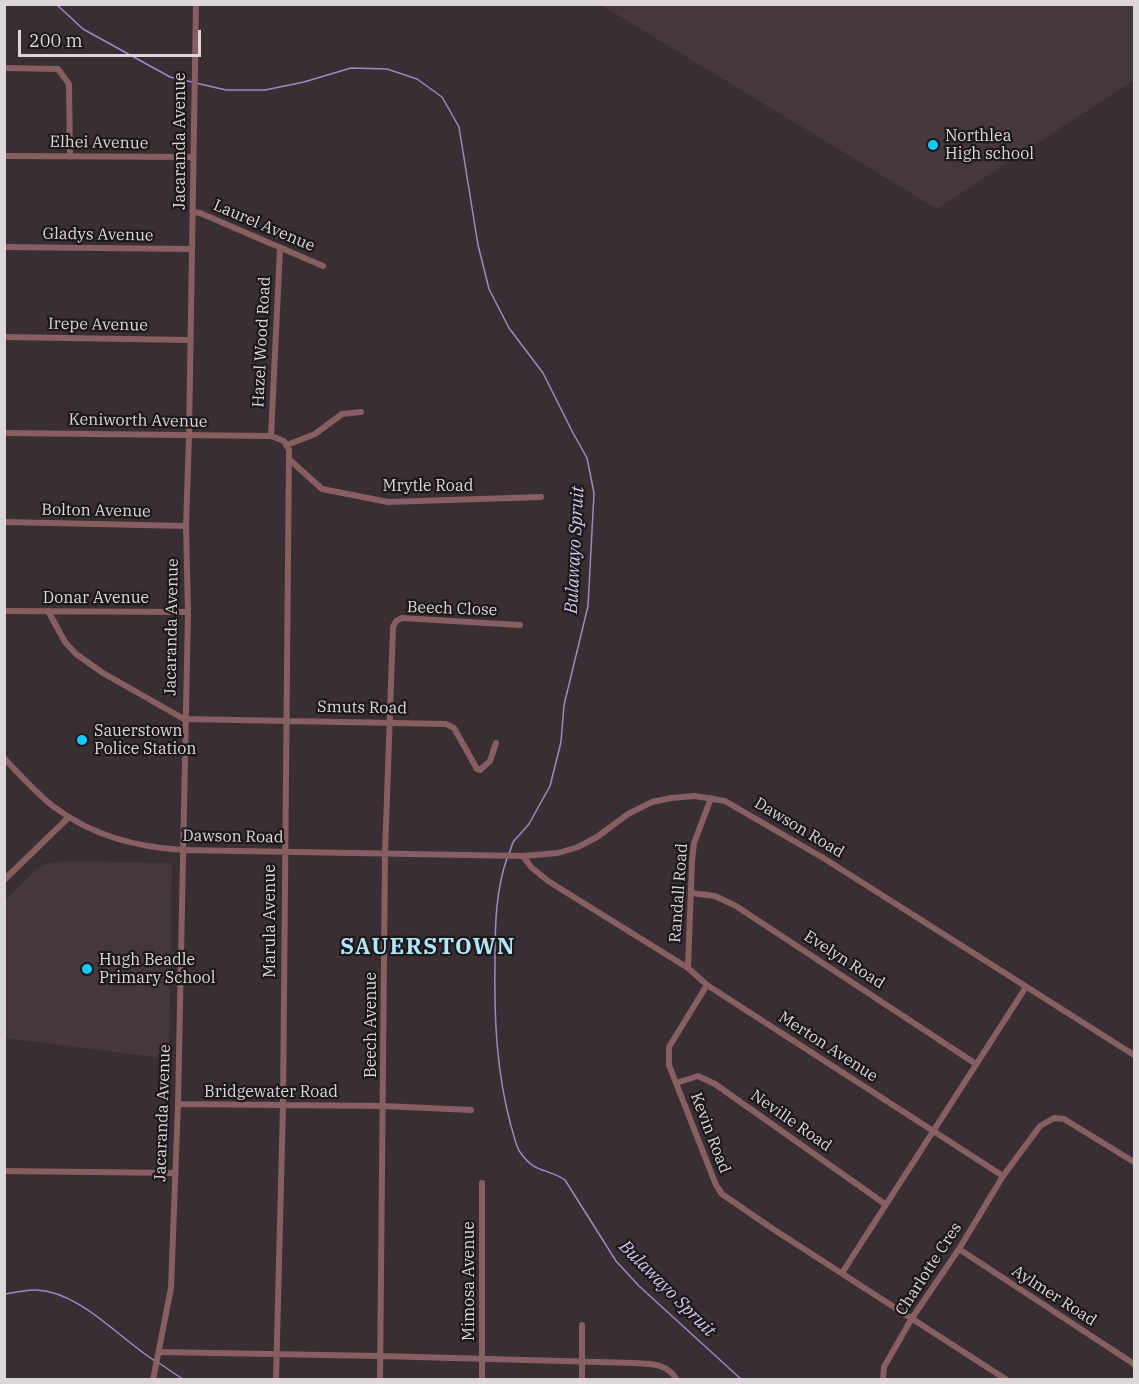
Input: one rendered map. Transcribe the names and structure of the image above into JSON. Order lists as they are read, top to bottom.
{
  "streets": {
    "street": [
      "Jacaranda Avenue",
      "Elhei Avenue",
      "Laurel Avenue",
      "Gladys Avenue",
      "Irepe Avenue",
      "Hazel Wood Road",
      "Keniworth Avenue",
      "Mrytle Road",
      "Bolton Avenue",
      "Donar Avenue",
      "Beech Close",
      "Smuts Road",
      "Dawson Road",
      "Randall Road",
      "Marula Avenue",
      "Evelyn Road",
      "Beech Avenue",
      "Merton Avenue",
      "Bridgewater Road",
      "Neville Road",
      "Kevin Road",
      "Charlotte Cres",
      "Mimosa Avenue",
      "Aylmer Road"
    ]
  },
  "crossings": [
    ["Jacaranda Avenue", "Elhei Avenue"],
    ["Jacaranda Avenue", "Laurel Avenue"],
    ["Jacaranda Avenue", "Gladys Avenue"],
    ["Jacaranda Avenue", "Irepe Avenue"],
    ["Jacaranda Avenue", "Keniworth Avenue"],
    ["Jacaranda Avenue", "Bolton Avenue"],
    ["Jacaranda Avenue", "Donar Avenue"],
    ["Jacaranda Avenue", "Smuts Road"],
    ["Jacaranda Avenue", "Dawson Road"],
    ["Jacaranda Avenue", "Bridgewater Road"],
    ["Laurel Avenue", "Hazel Wood Road"],
    ["Hazel Wood Road", "Keniworth Avenue"],
    ["Mrytle Road", "Marula Avenue"],
    ["Beech Close", "Beech Avenue"],
    ["Smuts Road", "Marula Avenue"],
    ["Smuts Road", "Beech Avenue"],
    ["Dawson Road", "Randall Road"],
    ["Dawson Road", "Marula Avenue"],
    ["Dawson Road", "Beech Avenue"],
    ["Randall Road", "Evelyn Road"],
    ["Marula Avenue", "Bridgewater Road"],
    ["Beech Avenue", "Bridgewater Road"],
    ["Merton Avenue", "Kevin Road"],
    ["Neville Road", "Kevin Road"],
    ["Kevin Road", "Charlotte Cres"],
    ["Charlotte Cres", "Aylmer Road"]
  ],
  "districts": ["SAUERSTOWN"],
  "water": ["Bulawayo Spruit"],
  "places": ["Northlea High school", "Sauerstown Police Station", "Hugh Beadle Primary School"],
  "scale_bar": "200 m"
}
